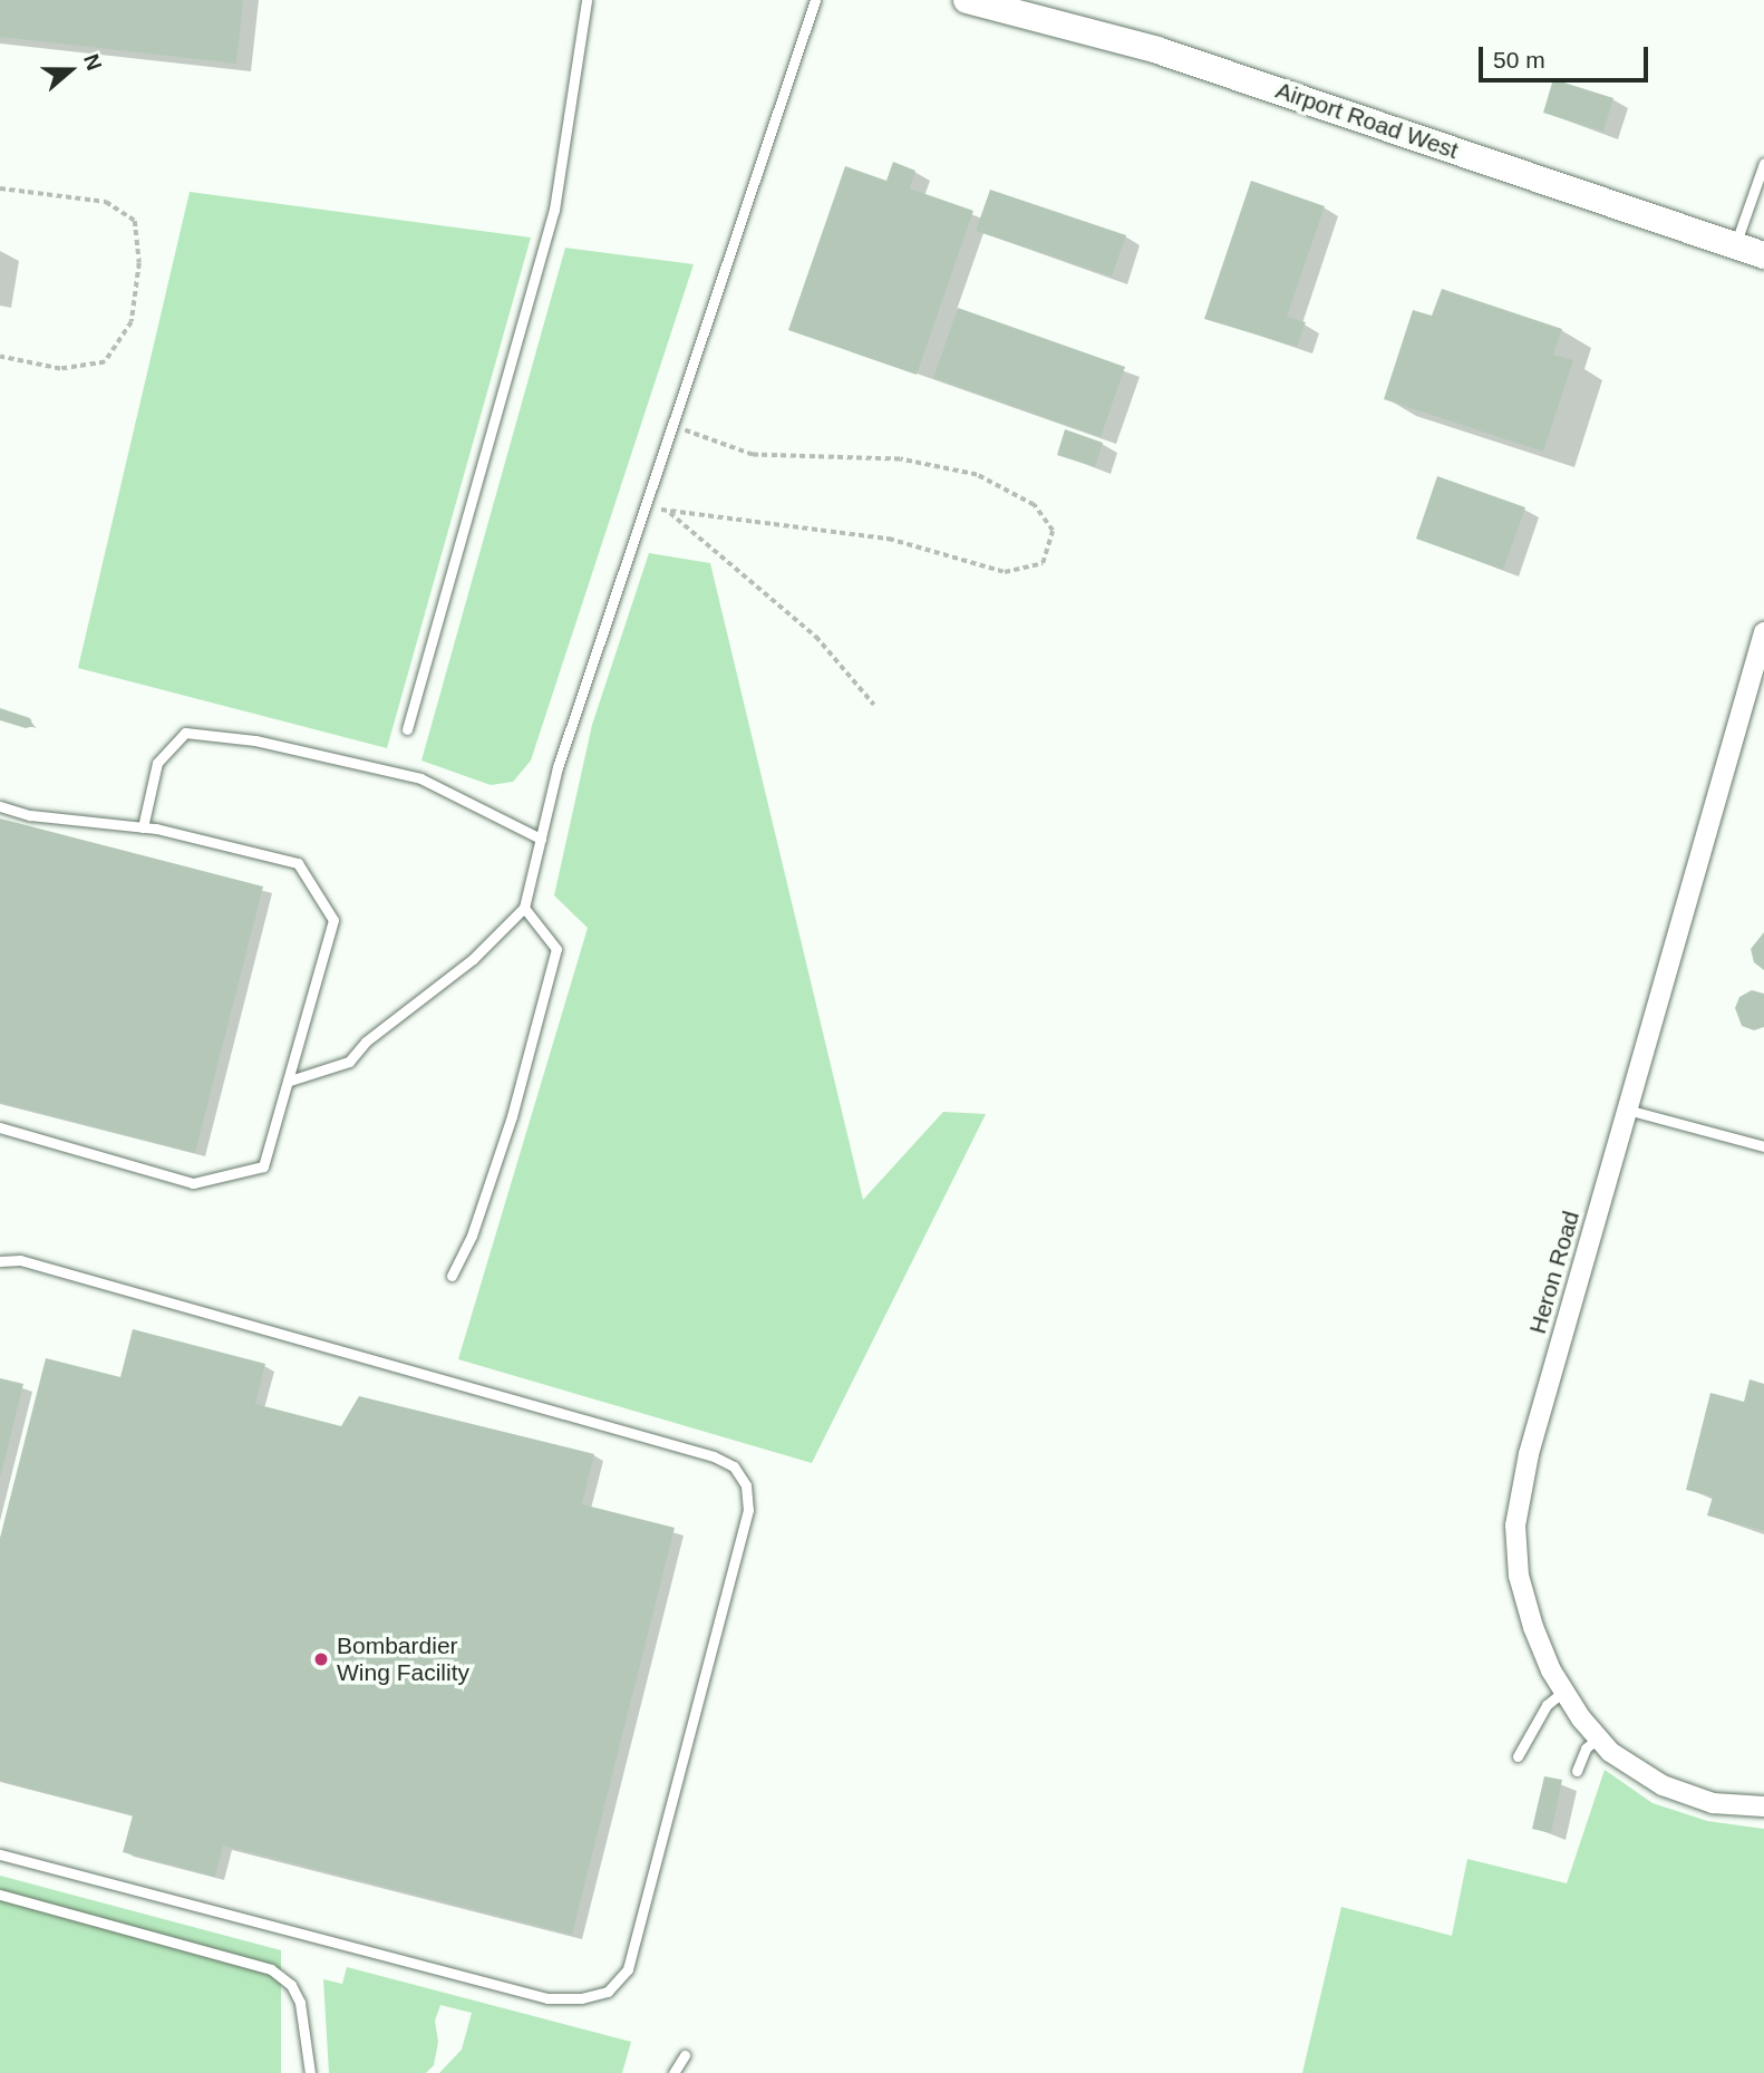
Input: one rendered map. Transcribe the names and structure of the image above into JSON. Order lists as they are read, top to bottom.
{
  "streets": {
    "street": ["Airport Road West", "Heron Road"]
  },
  "places": ["Bombardier Wing Facility"],
  "scale_bar": "50 m",
  "north": "right"
}
